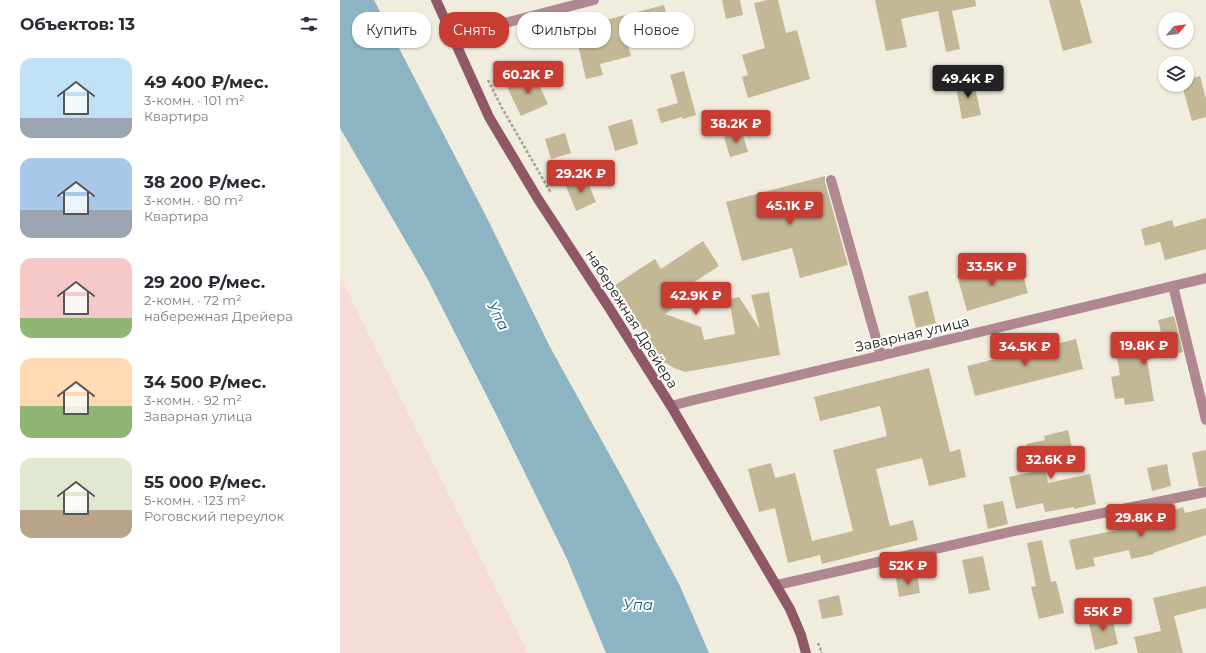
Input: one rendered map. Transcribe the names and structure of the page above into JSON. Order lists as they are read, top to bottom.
{
  "streets": {
    "main road": ["набережная Дрейера"],
    "street": ["Заварная улица"]
  },
  "crossings": [
    ["набережная Дрейера", "Заварная улица"]
  ],
  "water": ["Упа"],
  "north": "top right",
  "page": {
    "heading": "Объектов: 13",
    "chip": [
      "Купить",
      "Снять",
      "Фильтры",
      "Новое"
    ],
    "list": [
      {
        "name": "49 400 ₽/мес.",
        "note": "3-комн. · 101 m² · Квартира"
      },
      {
        "name": "38 200 ₽/мес.",
        "note": "3-комн. · 80 m² · Квартира"
      },
      {
        "name": "29 200 ₽/мес.",
        "note": "2-комн. · 72 m² · набережная Дрейера"
      },
      {
        "name": "34 500 ₽/мес.",
        "note": "3-комн. · 92 m² · Заварная улица"
      },
      {
        "name": "55 000 ₽/мес.",
        "note": "5-комн. · 123 m² · Роговский переулок"
      }
    ],
    "price": [
      "60.2K ₽",
      "49.4K ₽",
      "38.2K ₽",
      "29.2K ₽",
      "45.1K ₽",
      "33.5K ₽",
      "42.9K ₽",
      "19.8K ₽",
      "34.5K ₽",
      "32.6K ₽",
      "29.8K ₽",
      "52K ₽",
      "55K ₽"
    ]
  }
}
